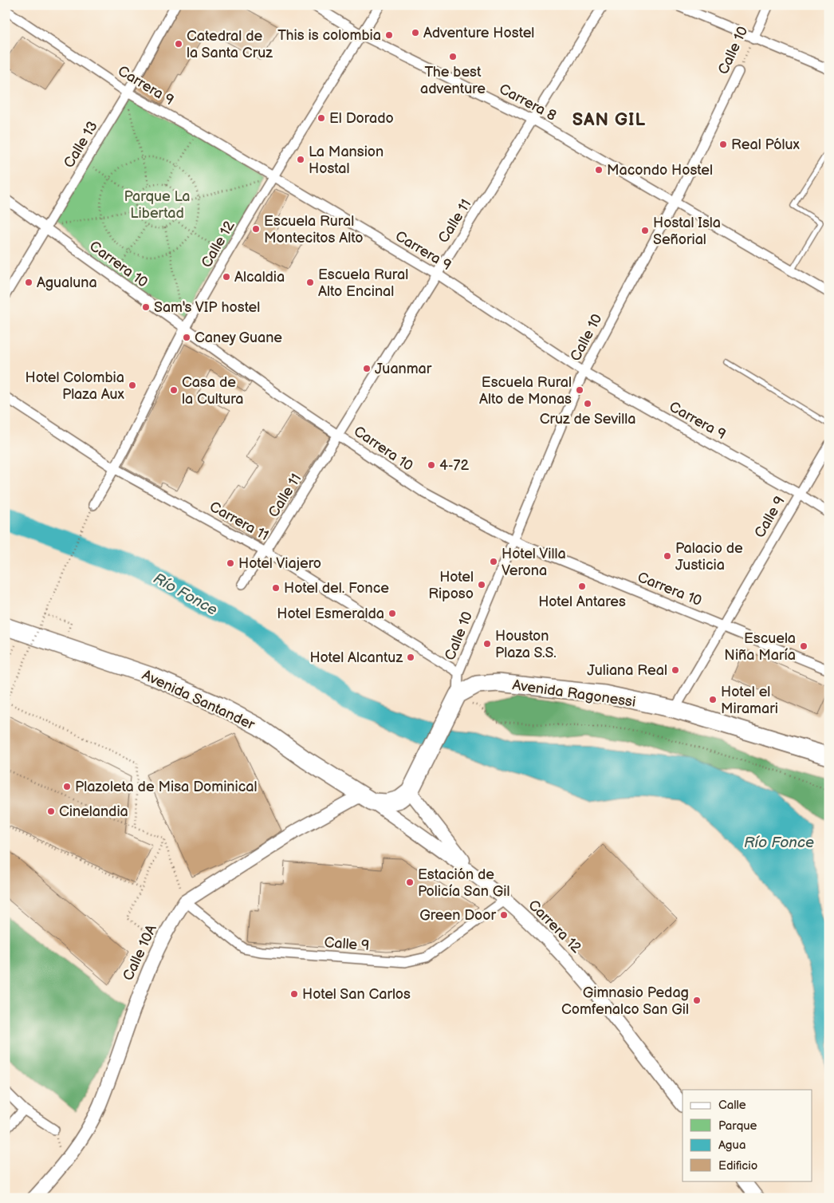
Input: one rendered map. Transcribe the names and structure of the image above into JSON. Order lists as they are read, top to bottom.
{
  "streets": {
    "highway": ["Avenida Ragonessi", "Avenida Santander"],
    "street": [
      "Calle 10",
      "Carrera 9",
      "Carrera 8",
      "Calle 13",
      "Calle 11",
      "Calle 12",
      "Carrera 10",
      "Calle 9",
      "Carrera 11",
      "Carrera 12",
      "Calle 10A"
    ]
  },
  "crossings": [
    ["Calle 10", "Carrera 9"],
    ["Calle 10", "Carrera 8"],
    ["Calle 10", "Carrera 10"],
    ["Calle 10", "Carrera 11"],
    ["Calle 10", "Avenida Ragonessi"],
    ["Carrera 9", "Calle 13"],
    ["Carrera 9", "Calle 11"],
    ["Carrera 9", "Calle 12"],
    ["Carrera 9", "Calle 9"],
    ["Carrera 8", "Calle 11"],
    ["Carrera 8", "Calle 12"],
    ["Calle 13", "Carrera 10"],
    ["Calle 11", "Carrera 10"],
    ["Calle 11", "Carrera 11"],
    ["Calle 12", "Carrera 10"],
    ["Calle 12", "Carrera 11"],
    ["Carrera 10", "Calle 9"],
    ["Calle 9", "Avenida Ragonessi"],
    ["Calle 9", "Carrera 12"],
    ["Calle 9", "Calle 10A"],
    ["Avenida Santander", "Carrera 12"],
    ["Avenida Santander", "Calle 10A"],
    ["Carrera 12", "Calle 10A"]
  ],
  "districts": ["SAN GIL"],
  "water": ["Río Fonce"],
  "parks": ["Parque La Libertad"],
  "places": [
    "Adventure Hostel",
    "This is colombia",
    "Catedral de la Santa Cruz",
    "The best adventure",
    "El Dorado",
    "Real Pólux",
    "La Mansion Hostal",
    "Macondo Hostel",
    "Escuela Rural Montecitos Alto",
    "Hostal Isla Señorial",
    "Alcaldia",
    "Agualuna",
    "Escuela Rural Alto Encinal",
    "Sam's VIP hostel",
    "Caney Guane",
    "Juanmar",
    "Hotel Colombia Plaza Aux",
    "Casa de la Cultura",
    "Escuela Rural Alto de Monas",
    "Cruz de Sevilla",
    "4-72",
    "Palacio de Justicia",
    "Hotel Villa Verona",
    "Hotel Viajero",
    "Hotel Riposo",
    "Hotel Antares",
    "Hotel del. Fonce",
    "Hotel Esmeralda",
    "Houston Plaza S.S.",
    "Escuela Niña María",
    "Hotel Alcantuz",
    "Juliana Real",
    "Hotel el Miramari",
    "Plazoleta de Misa Dominical",
    "Cinelandia",
    "Estación de Policía San Gil",
    "Green Door",
    "Hotel San Carlos",
    "Gimnasio Pedag Comfenalco San Gil"
  ],
  "legend": [
    "Calle",
    "Parque",
    "Agua",
    "Edificio"
  ]
}
